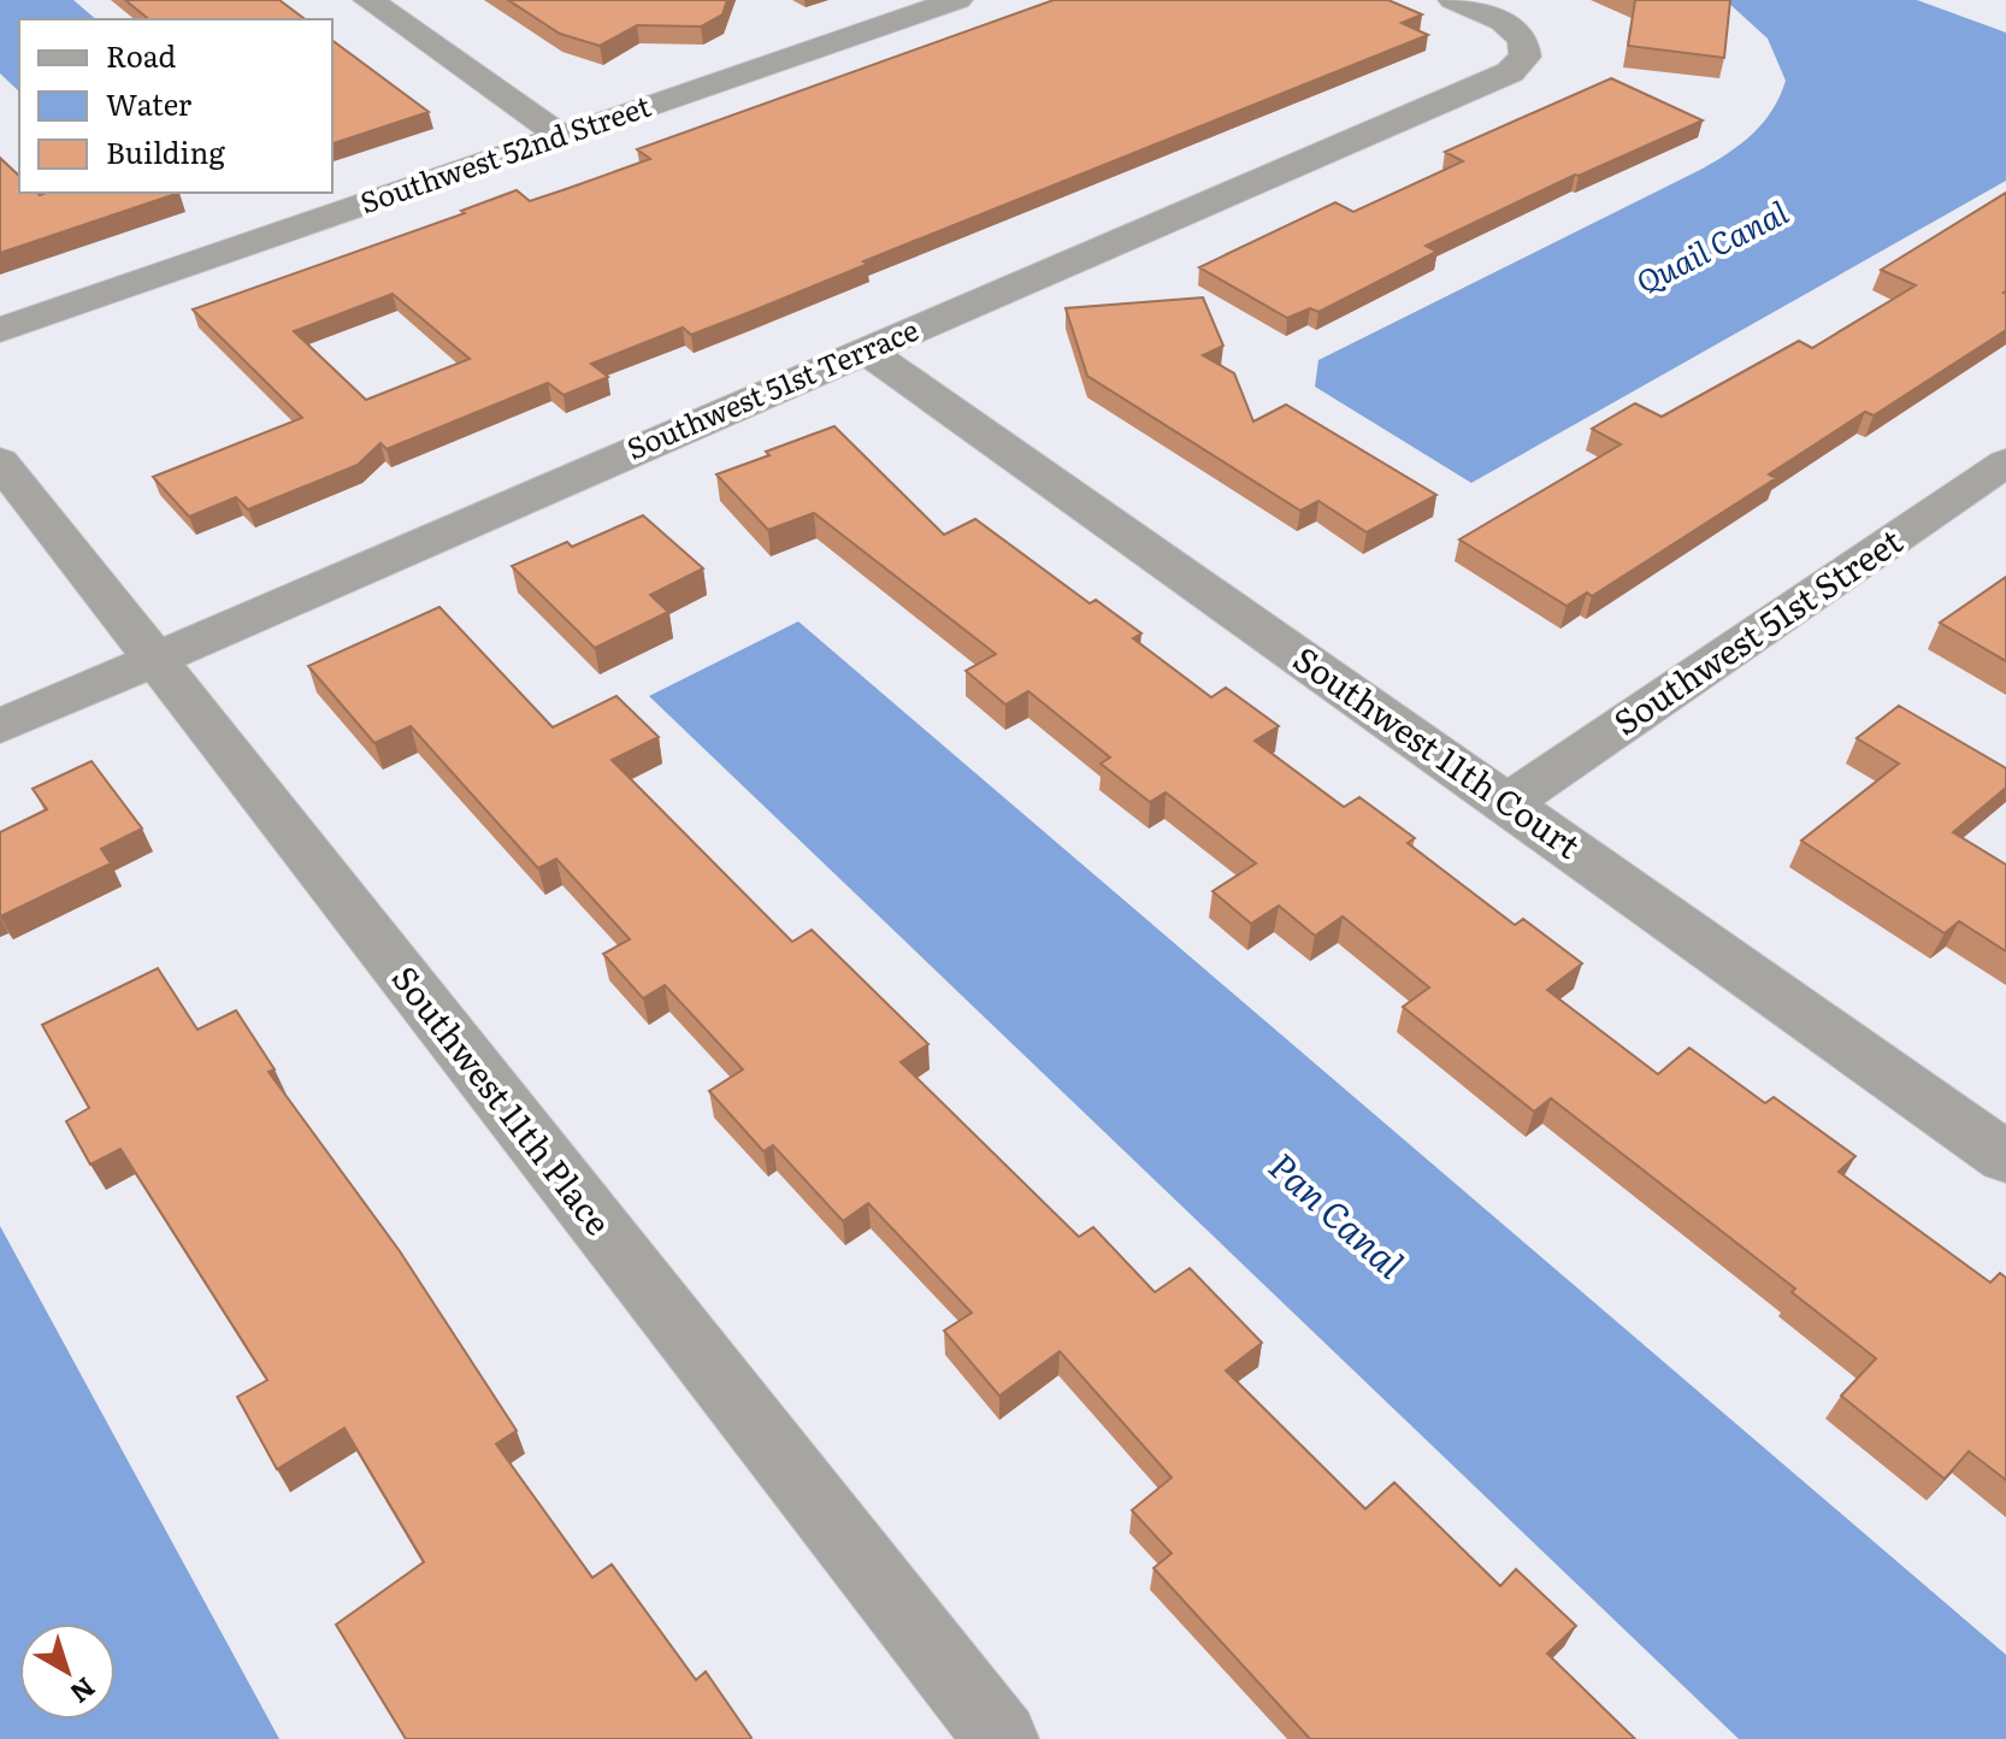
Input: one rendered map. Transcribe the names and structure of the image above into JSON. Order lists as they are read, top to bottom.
{
  "streets": {
    "street": [
      "Southwest 52nd Street",
      "Southwest 51st Terrace",
      "Southwest 51st Street",
      "Southwest 11th Court",
      "Southwest 11th Place"
    ]
  },
  "crossings": [
    ["Southwest 51st Terrace", "Southwest 11th Court"],
    ["Southwest 51st Terrace", "Southwest 11th Place"],
    ["Southwest 51st Street", "Southwest 11th Court"]
  ],
  "water": ["Quail Canal", "Pan Canal"],
  "legend": ["Road", "Water", "Building"],
  "north": "bottom right"
}
